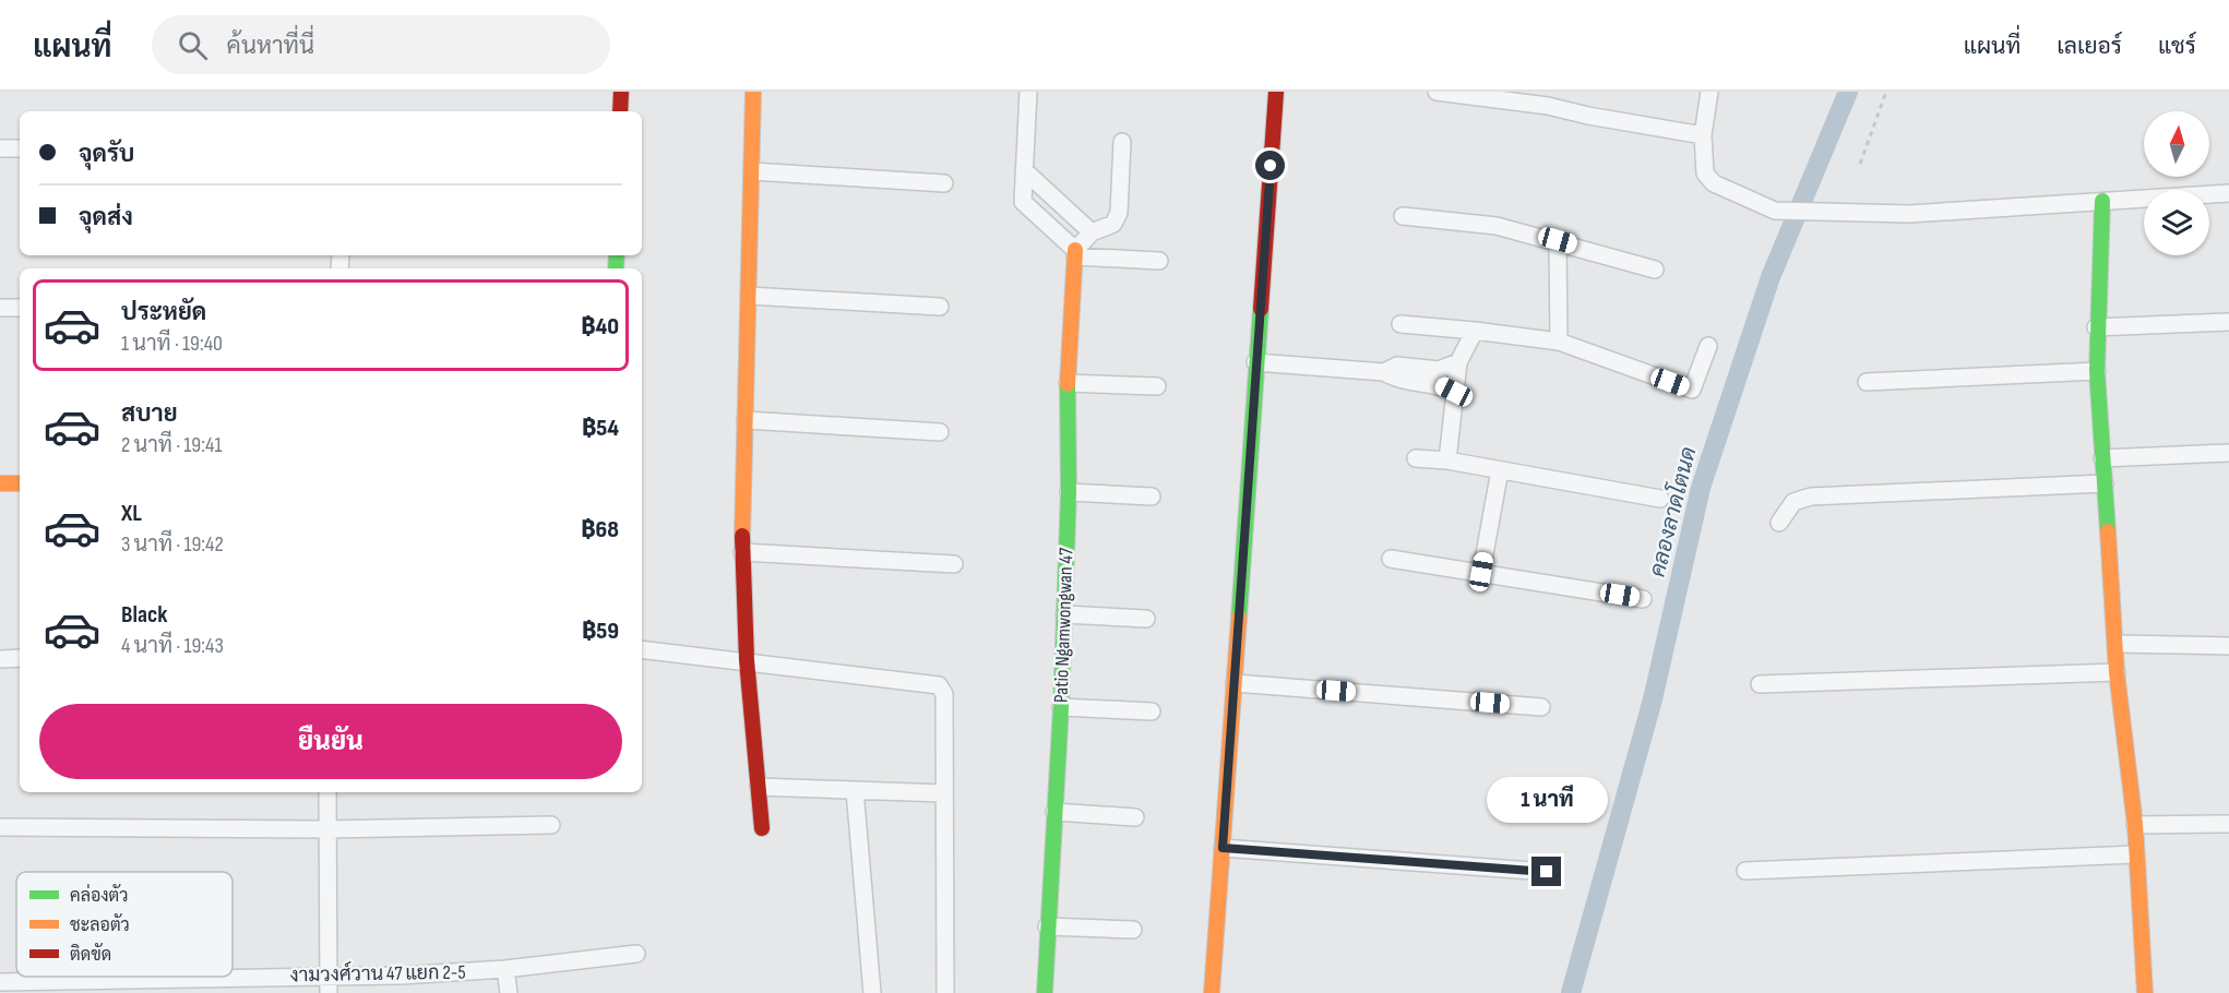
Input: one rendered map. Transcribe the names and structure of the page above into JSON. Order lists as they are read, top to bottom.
{
  "streets": {
    "street": ["Patio Ngamwongwan 47", "งามวงศ์วาน 47 แยก 2-5"]
  },
  "water": ["คลองลาดโตนด"],
  "legend": ["คล่องตัว", "ชะลอตัว", "ติดขัด"],
  "north": "top",
  "page": {
    "header": "แผนที่",
    "search": "ค้นหาที่นี่",
    "nav": ["แผนที่", "เลเยอร์", "แชร์"],
    "banner": ["จุดรับ", "จุดส่ง"],
    "list": [
      {
        "name": "ประหยัด",
        "note": "1 นาที · 19:40",
        "value": "฿40"
      },
      {
        "name": "สบาย",
        "note": "2 นาที · 19:41",
        "value": "฿54"
      },
      {
        "name": "XL",
        "note": "3 นาที · 19:42",
        "value": "฿68"
      },
      {
        "name": "Black",
        "note": "4 นาที · 19:43",
        "value": "฿59"
      }
    ],
    "buttons": "ยืนยัน",
    "bubble": "1 นาที"
  }
}
